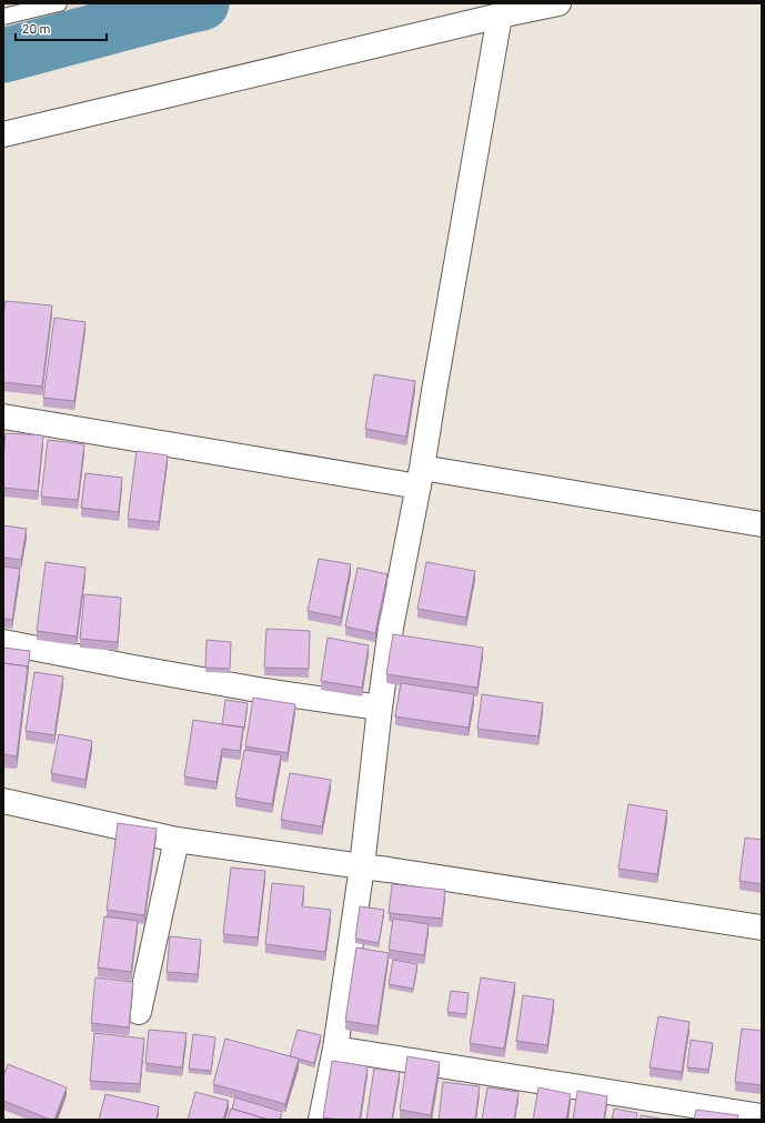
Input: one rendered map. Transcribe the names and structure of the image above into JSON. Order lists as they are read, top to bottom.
{
  "scale_bar": "20 m"
}
